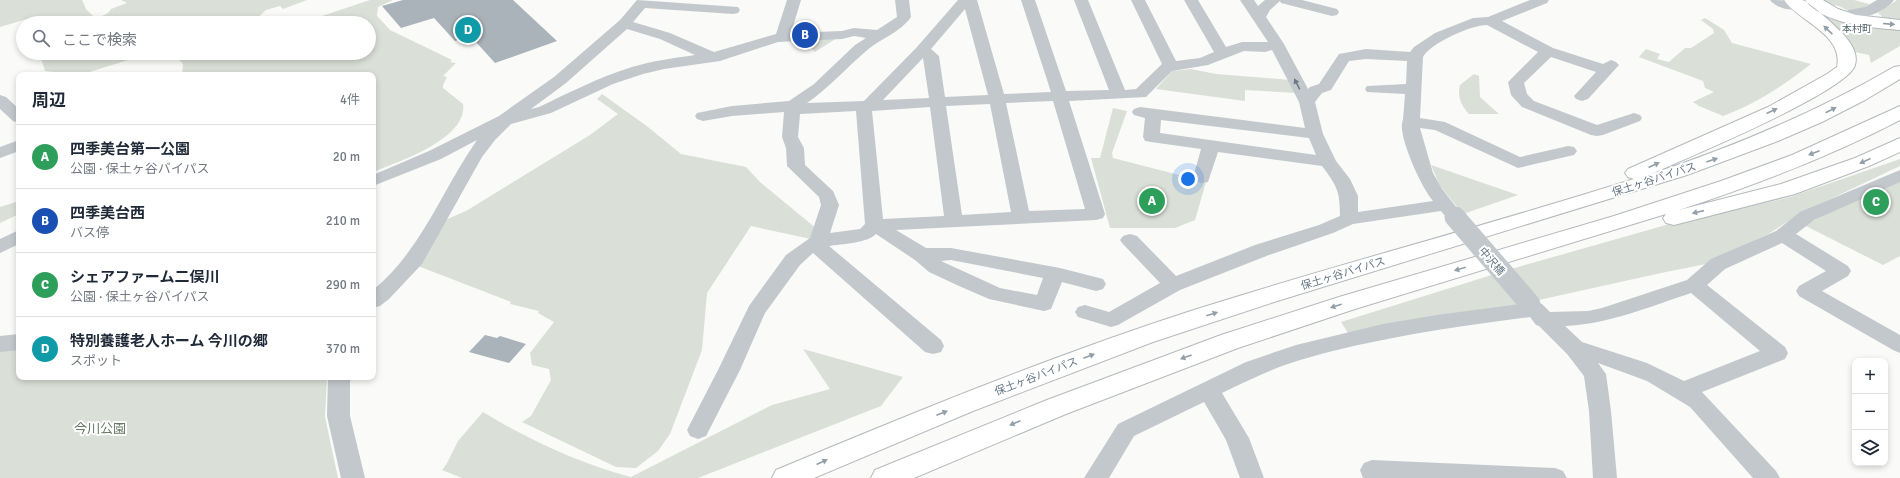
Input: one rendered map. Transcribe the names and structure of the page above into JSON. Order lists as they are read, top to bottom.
{
  "streets": {
    "highway": ["保土ヶ谷バイパス"],
    "street": ["中沢橋"]
  },
  "districts": ["本村町"],
  "parks": ["今川公園"],
  "page": {
    "pins": [
      "D",
      "B",
      "A",
      "C"
    ],
    "search": "ここで検索",
    "heading": ["周辺", "4件"],
    "list": [
      {
        "mark": "A",
        "name": "四季美台第一公園",
        "note": "公園 · 保土ヶ谷バイパス",
        "value": "20 m"
      },
      {
        "mark": "B",
        "name": "四季美台西",
        "note": "バス停",
        "value": "210 m"
      },
      {
        "mark": "C",
        "name": "シェアファーム二俣川",
        "note": "公園 · 保土ヶ谷バイパス",
        "value": "290 m"
      },
      {
        "mark": "D",
        "name": "特別養護老人ホーム 今川の郷",
        "note": "スポット",
        "value": "370 m"
      }
    ],
    "map_buttons": ["+", "−"]
  }
}
